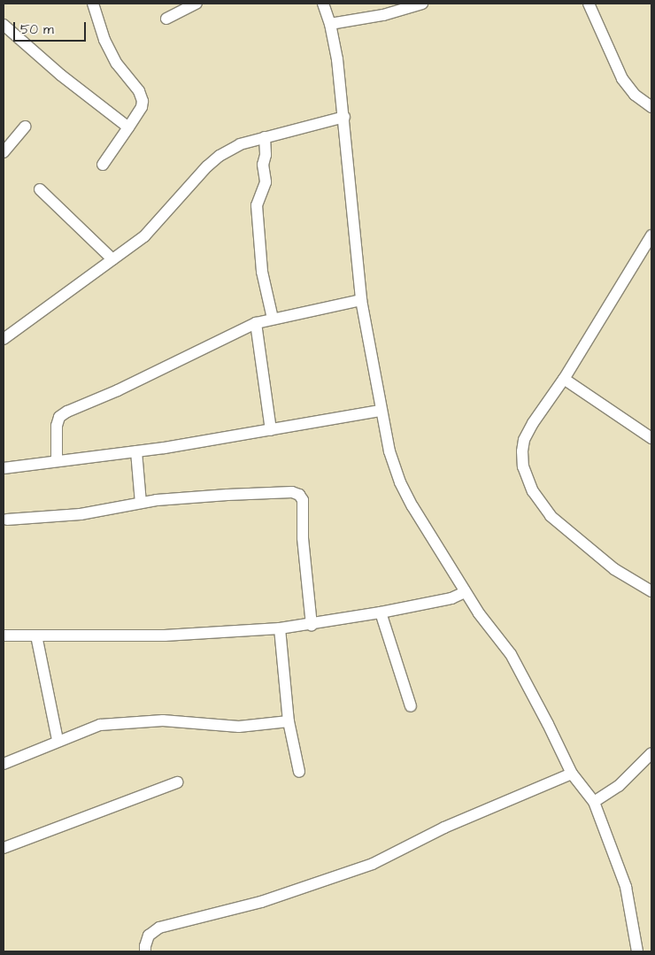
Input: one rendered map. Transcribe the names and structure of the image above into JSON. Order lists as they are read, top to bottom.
{
  "scale_bar": "50 m"
}
